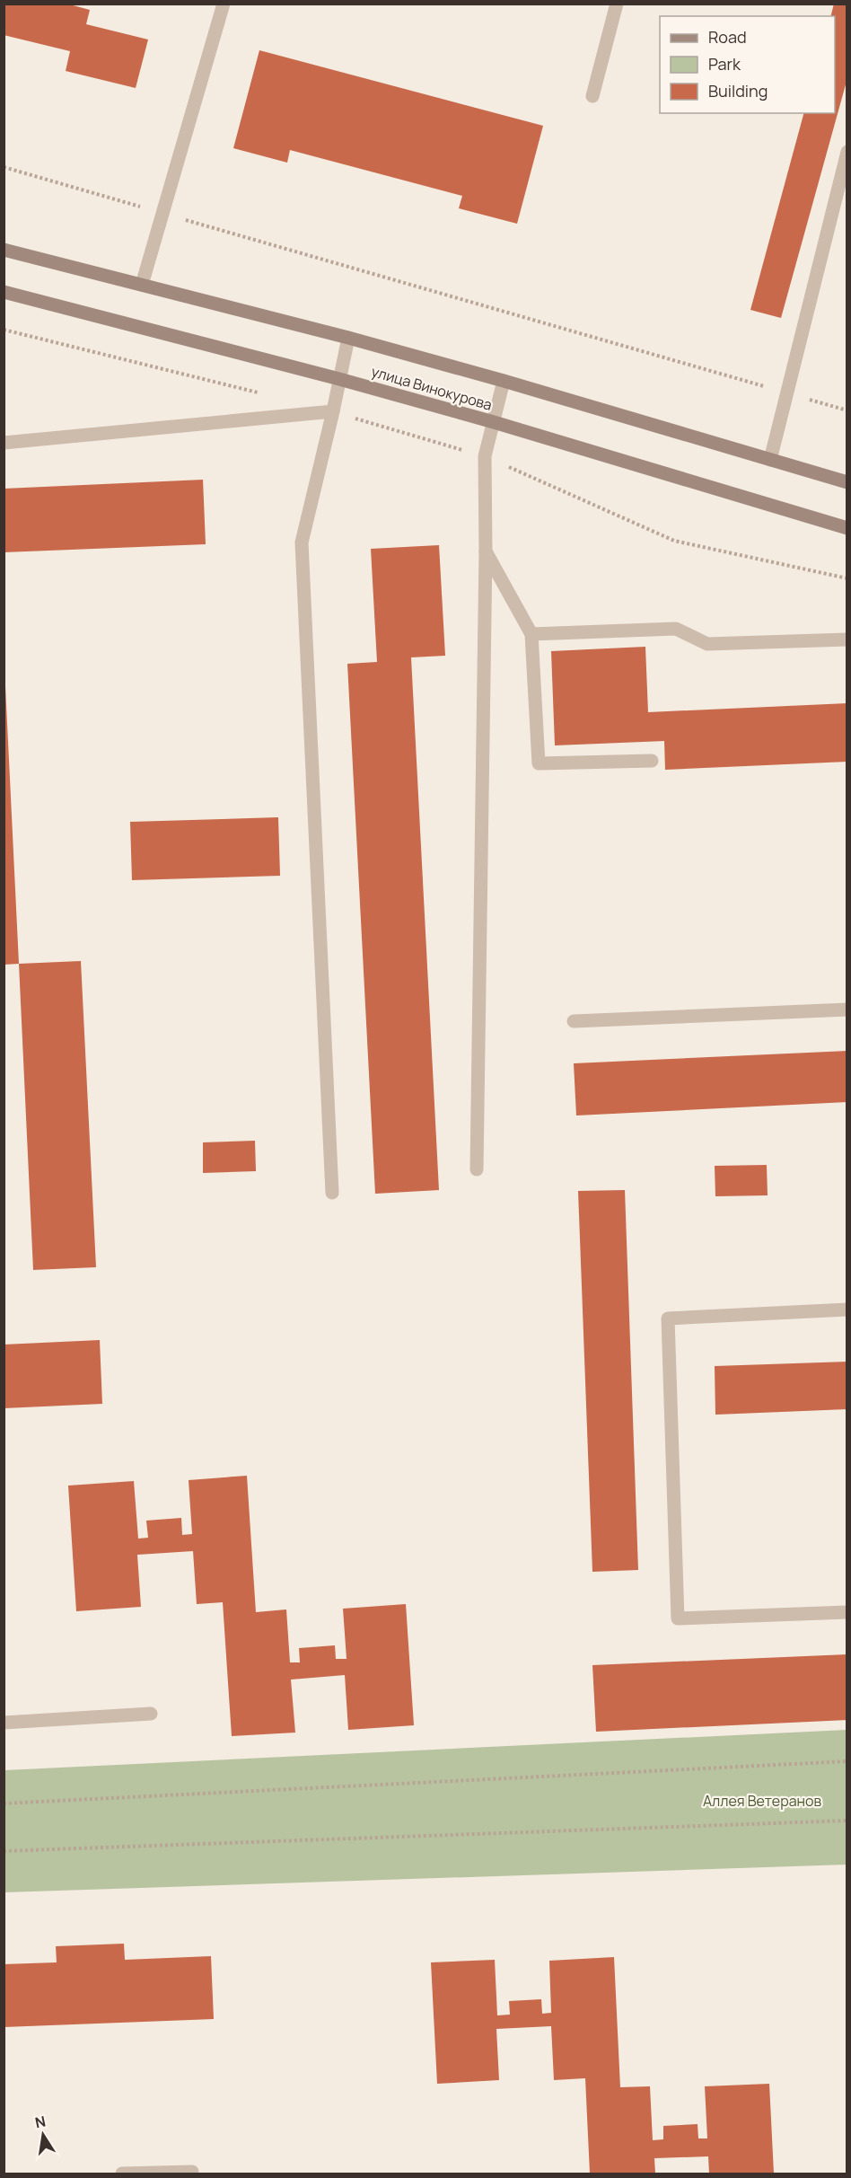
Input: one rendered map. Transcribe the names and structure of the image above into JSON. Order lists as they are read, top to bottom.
{
  "streets": {
    "main road": ["улица Винокурова"]
  },
  "parks": ["Аллея Ветеранов"],
  "legend": ["Road", "Park", "Building"],
  "north": "top"
}
